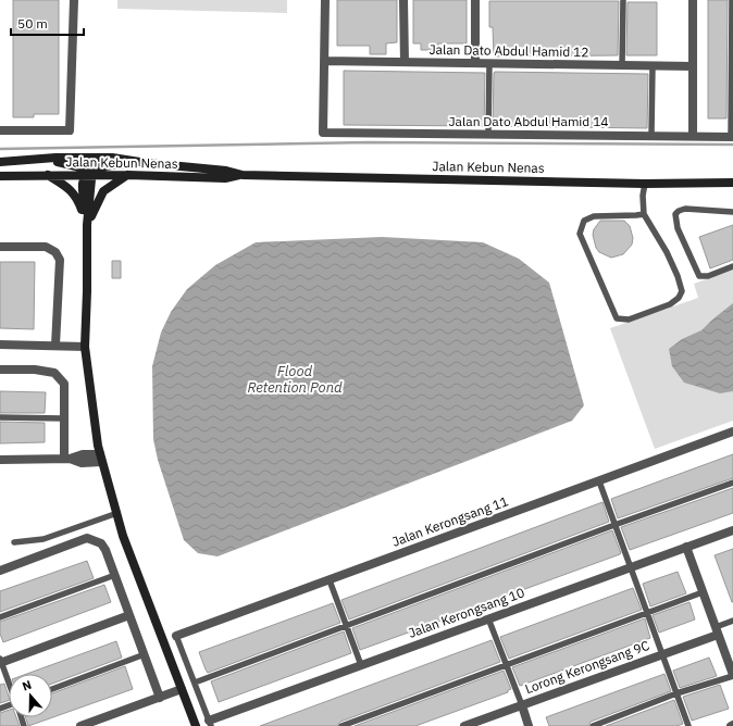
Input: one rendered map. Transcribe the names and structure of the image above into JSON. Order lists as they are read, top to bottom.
{
  "streets": {
    "street": [
      "Jalan Dato Abdul Hamid 12",
      "Jalan Dato Abdul Hamid 14",
      "Jalan Kebun Nenas",
      "Jalan Kerongsang 11",
      "Jalan Kerongsang 10",
      "Lorong Kerongsang 9C"
    ]
  },
  "crossings": [
    ["Jalan Dato Abdul Hamid 12", "Jalan Dato Abdul Hamid 14"]
  ],
  "water": ["Flood Retention Pond"],
  "scale_bar": "50 m",
  "north": "top"
}
